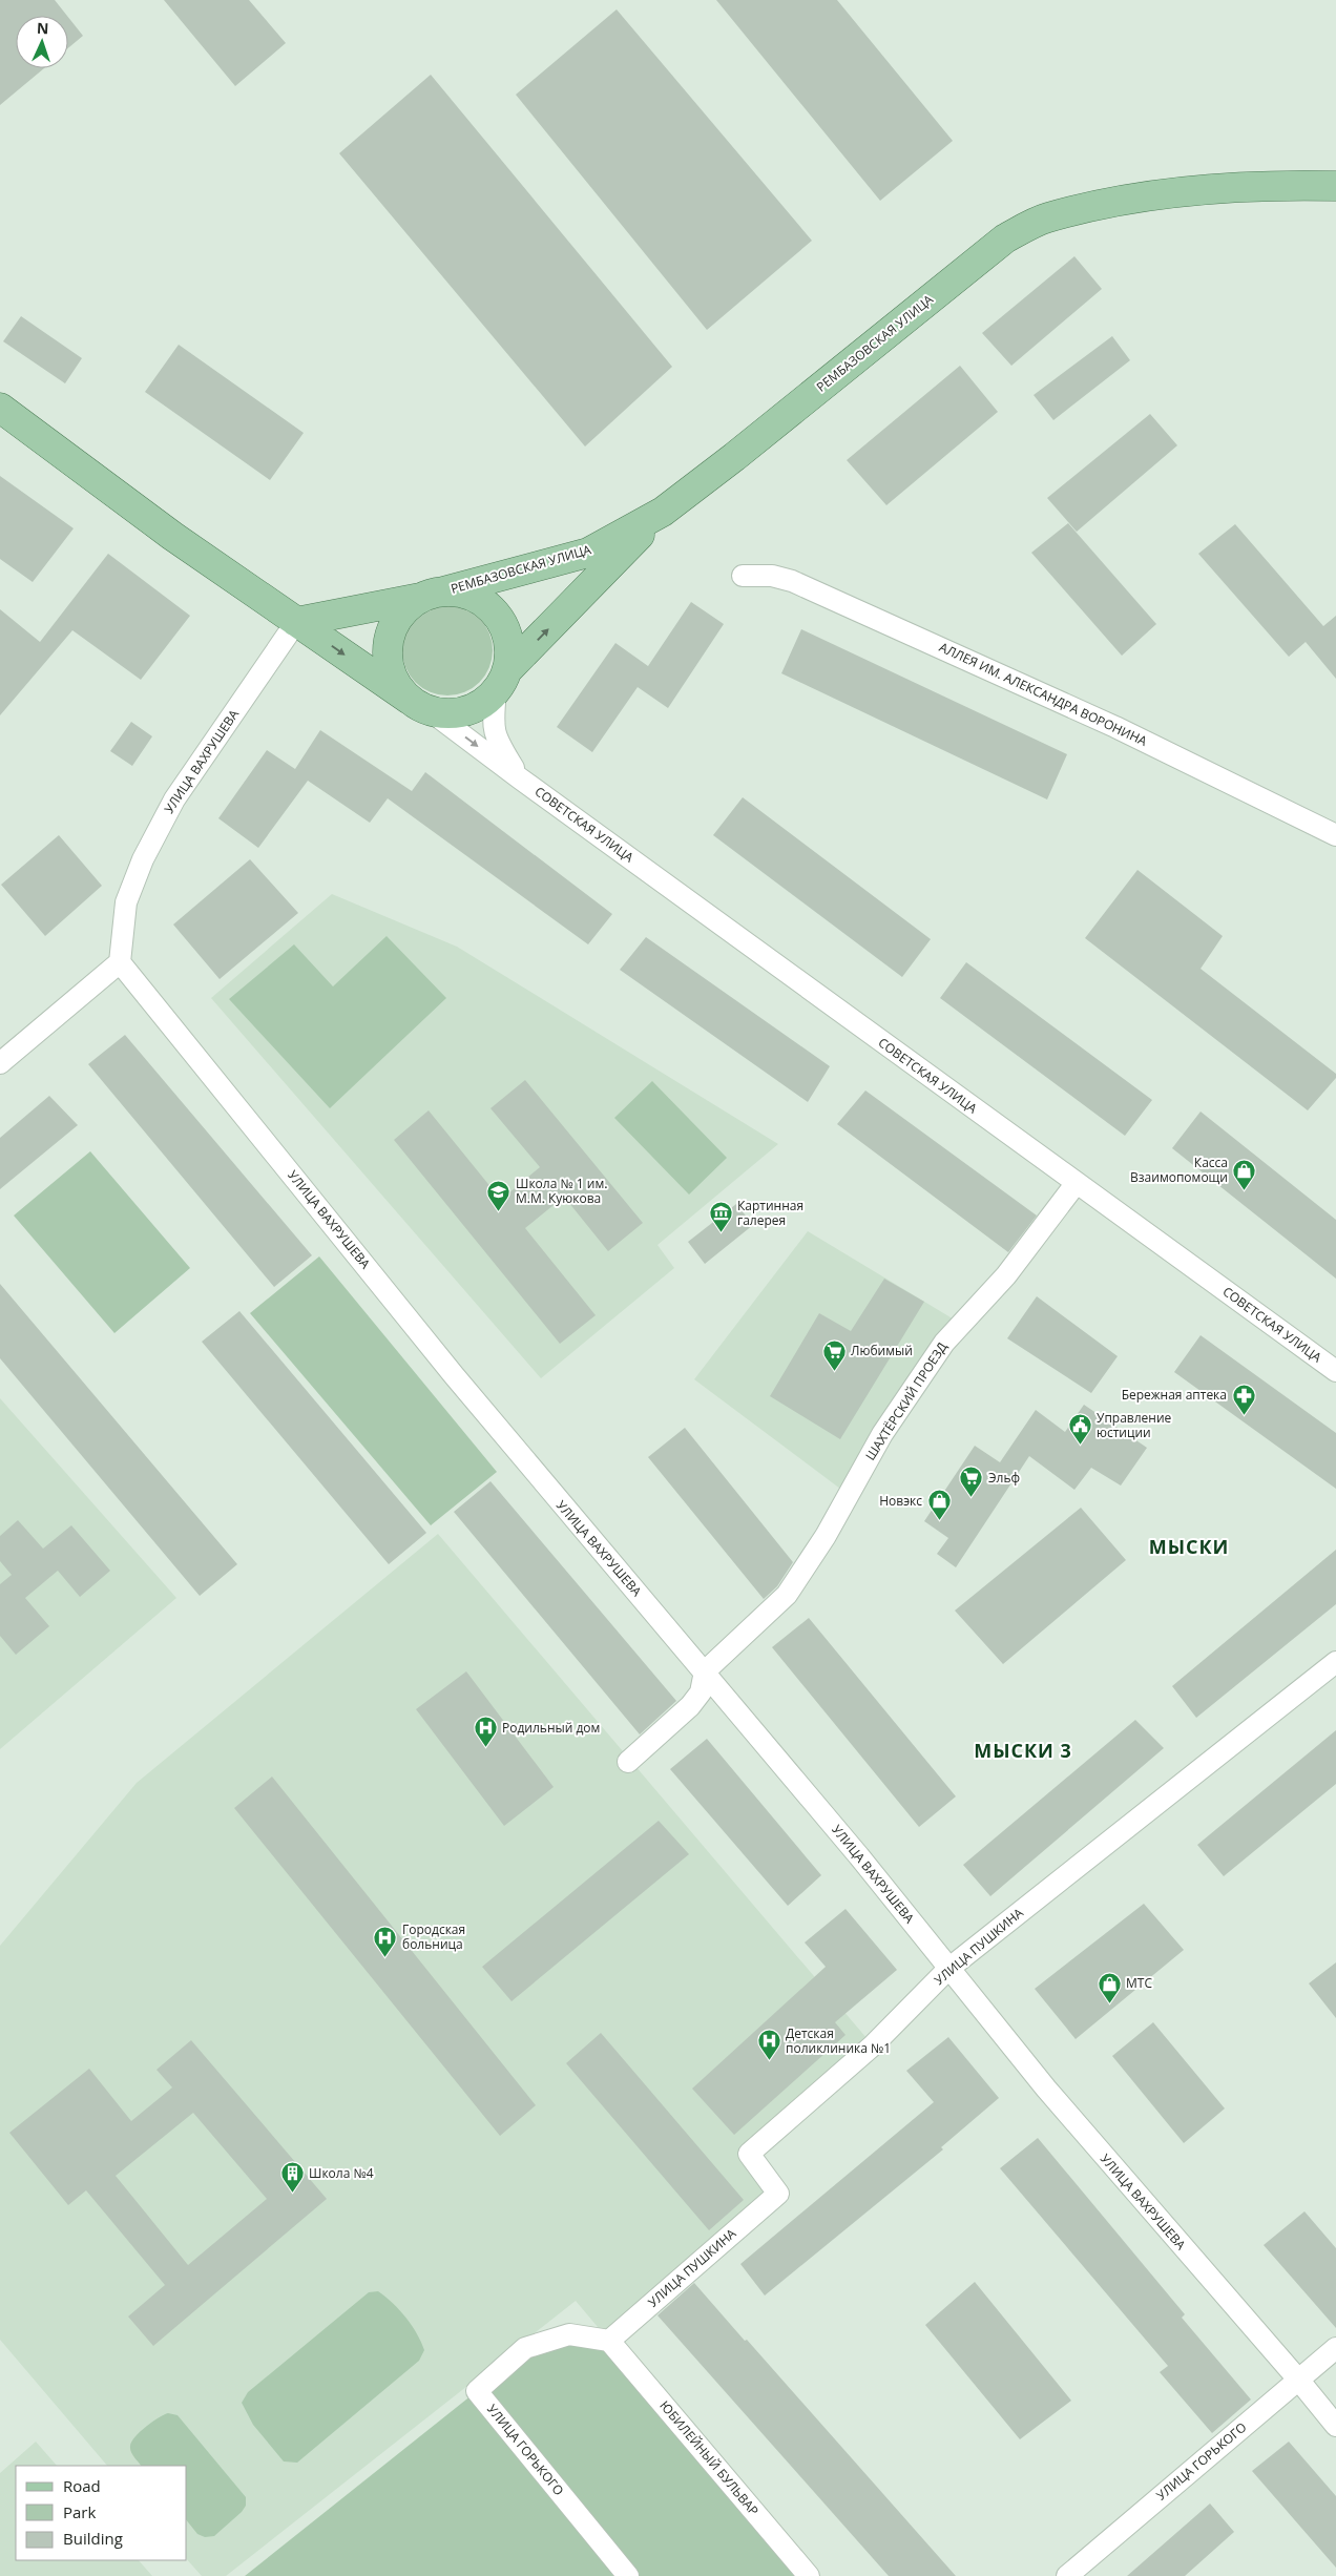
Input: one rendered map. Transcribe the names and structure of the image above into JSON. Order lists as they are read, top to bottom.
{
  "streets": {
    "main road": ["РЕМБАЗОВСКАЯ УЛИЦА"],
    "street": [
      "АЛЛЕЯ ИМ. АЛЕКСАНДРА ВОРОНИНА",
      "УЛИЦА ВАХРУШЕВА",
      "СОВЕТСКАЯ УЛИЦА",
      "ШАХТЁРСКИЙ ПРОЕЗД",
      "УЛИЦА ПУШКИНА",
      "УЛИЦА ГОРЬКОГО",
      "ЮБИЛЕЙНЫЙ БУЛЬВАР"
    ]
  },
  "crossings": [
    ["РЕМБАЗОВСКАЯ УЛИЦА", "УЛИЦА ВАХРУШЕВА"],
    ["РЕМБАЗОВСКАЯ УЛИЦА", "СОВЕТСКАЯ УЛИЦА"],
    ["УЛИЦА ВАХРУШЕВА", "ШАХТЁРСКИЙ ПРОЕЗД"],
    ["УЛИЦА ВАХРУШЕВА", "УЛИЦА ПУШКИНА"],
    ["УЛИЦА ВАХРУШЕВА", "УЛИЦА ГОРЬКОГО"],
    ["СОВЕТСКАЯ УЛИЦА", "ШАХТЁРСКИЙ ПРОЕЗД"],
    ["УЛИЦА ПУШКИНА", "УЛИЦА ГОРЬКОГО"],
    ["УЛИЦА ПУШКИНА", "ЮБИЛЕЙНЫЙ БУЛЬВАР"],
    ["УЛИЦА ГОРЬКОГО", "ЮБИЛЕЙНЫЙ БУЛЬВАР"]
  ],
  "districts": ["МЫСКИ", "МЫСКИ 3"],
  "places": {
    "shop": ["Касса Взаимопомощи", "Новэкс", "МТС"],
    "school or university": ["Школа № 1 им. М.М. Куюкова"],
    "museum": ["Картинная галерея"],
    "supermarket": ["Любимый", "Эльф"],
    "pharmacy": ["Бережная аптека"],
    "public building": ["Управление юстиции"],
    "hospital": ["Родильный дом", "Городская больница", "Детская поликлиника №1"],
    "building": ["Школа №4"]
  },
  "legend": ["Road", "Park", "Building"],
  "north": "top"
}
